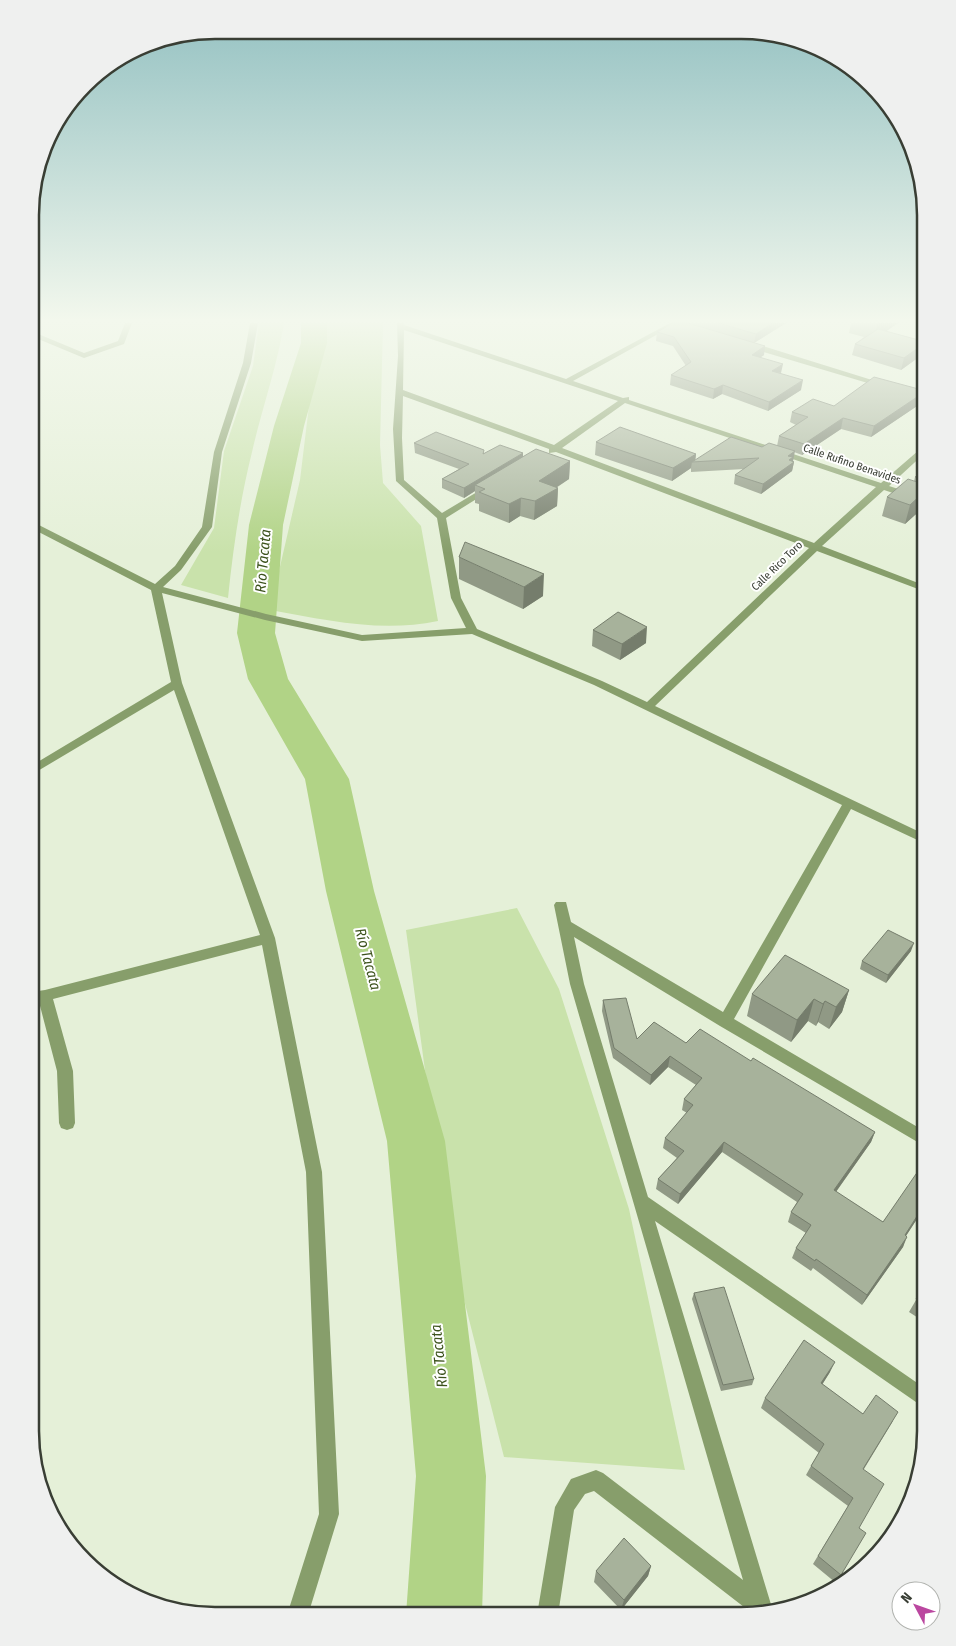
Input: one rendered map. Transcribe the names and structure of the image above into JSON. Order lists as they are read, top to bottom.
{
  "streets": {
    "street": ["Calle Rufino Benavides", "Calle Rico Toro"]
  },
  "crossings": [
    ["Calle Rufino Benavides", "Calle Rico Toro"]
  ],
  "water": ["Río Tacata"],
  "north": "top left"
}
